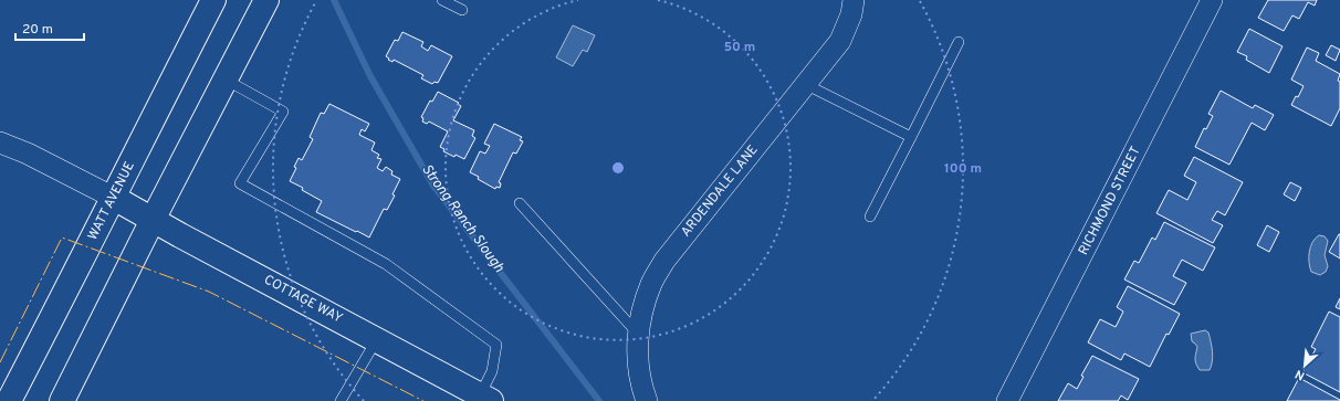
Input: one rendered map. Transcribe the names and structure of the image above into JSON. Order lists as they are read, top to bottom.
{
  "streets": {
    "main road": ["WATT AVENUE", "COTTAGE WAY"],
    "street": ["ARDENDALE LANE", "RICHMOND STREET"]
  },
  "crossings": [
    ["WATT AVENUE", "COTTAGE WAY"]
  ],
  "water": ["Strong Ranch Slough"],
  "scale_bar": "20 m",
  "north": "bottom left",
  "rings": ["50 m", "100 m"]
}
